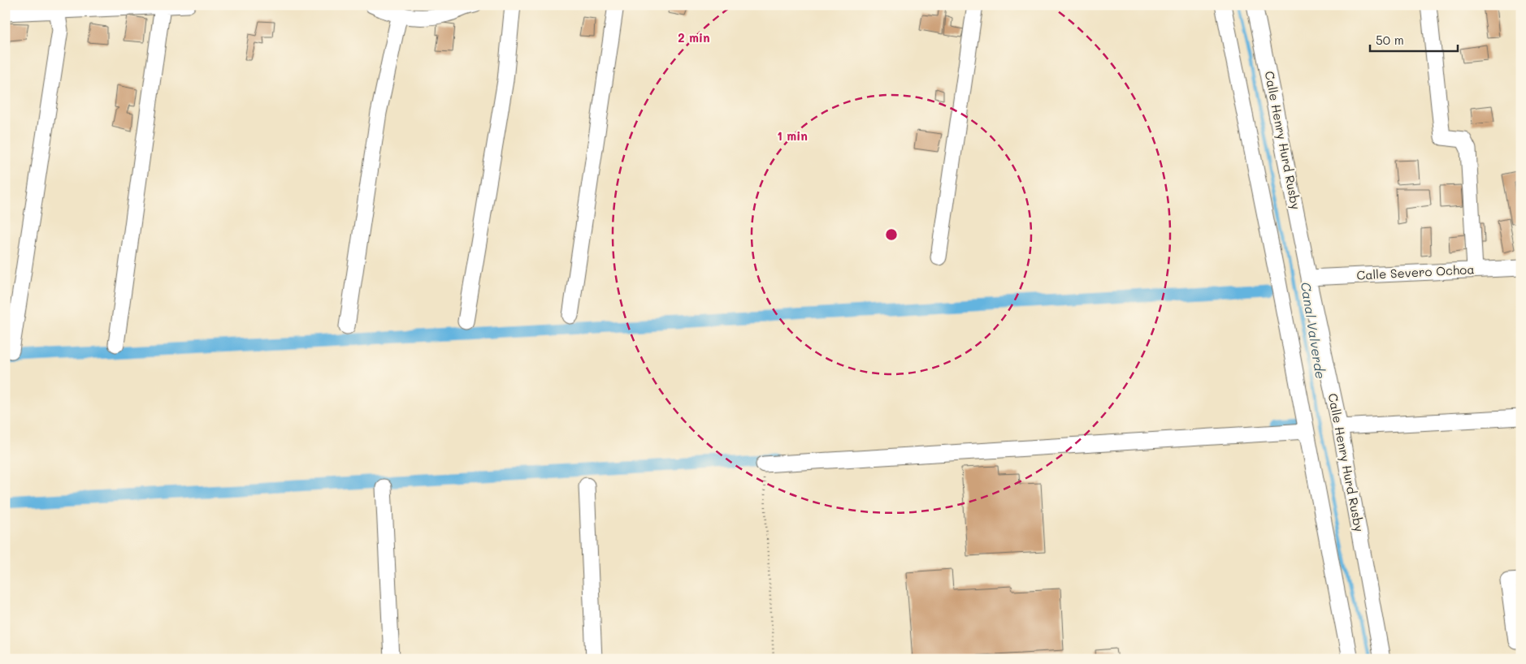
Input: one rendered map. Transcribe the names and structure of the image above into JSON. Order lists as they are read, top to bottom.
{
  "streets": {
    "street": ["Calle Henry Hurd Rusby", "Calle Severo Ochoa"]
  },
  "crossings": [
    ["Calle Henry Hurd Rusby", "Calle Severo Ochoa"]
  ],
  "water": ["Canal Valverde"],
  "scale_bar": "50 m",
  "rings": ["2 min", "1 min"]
}
